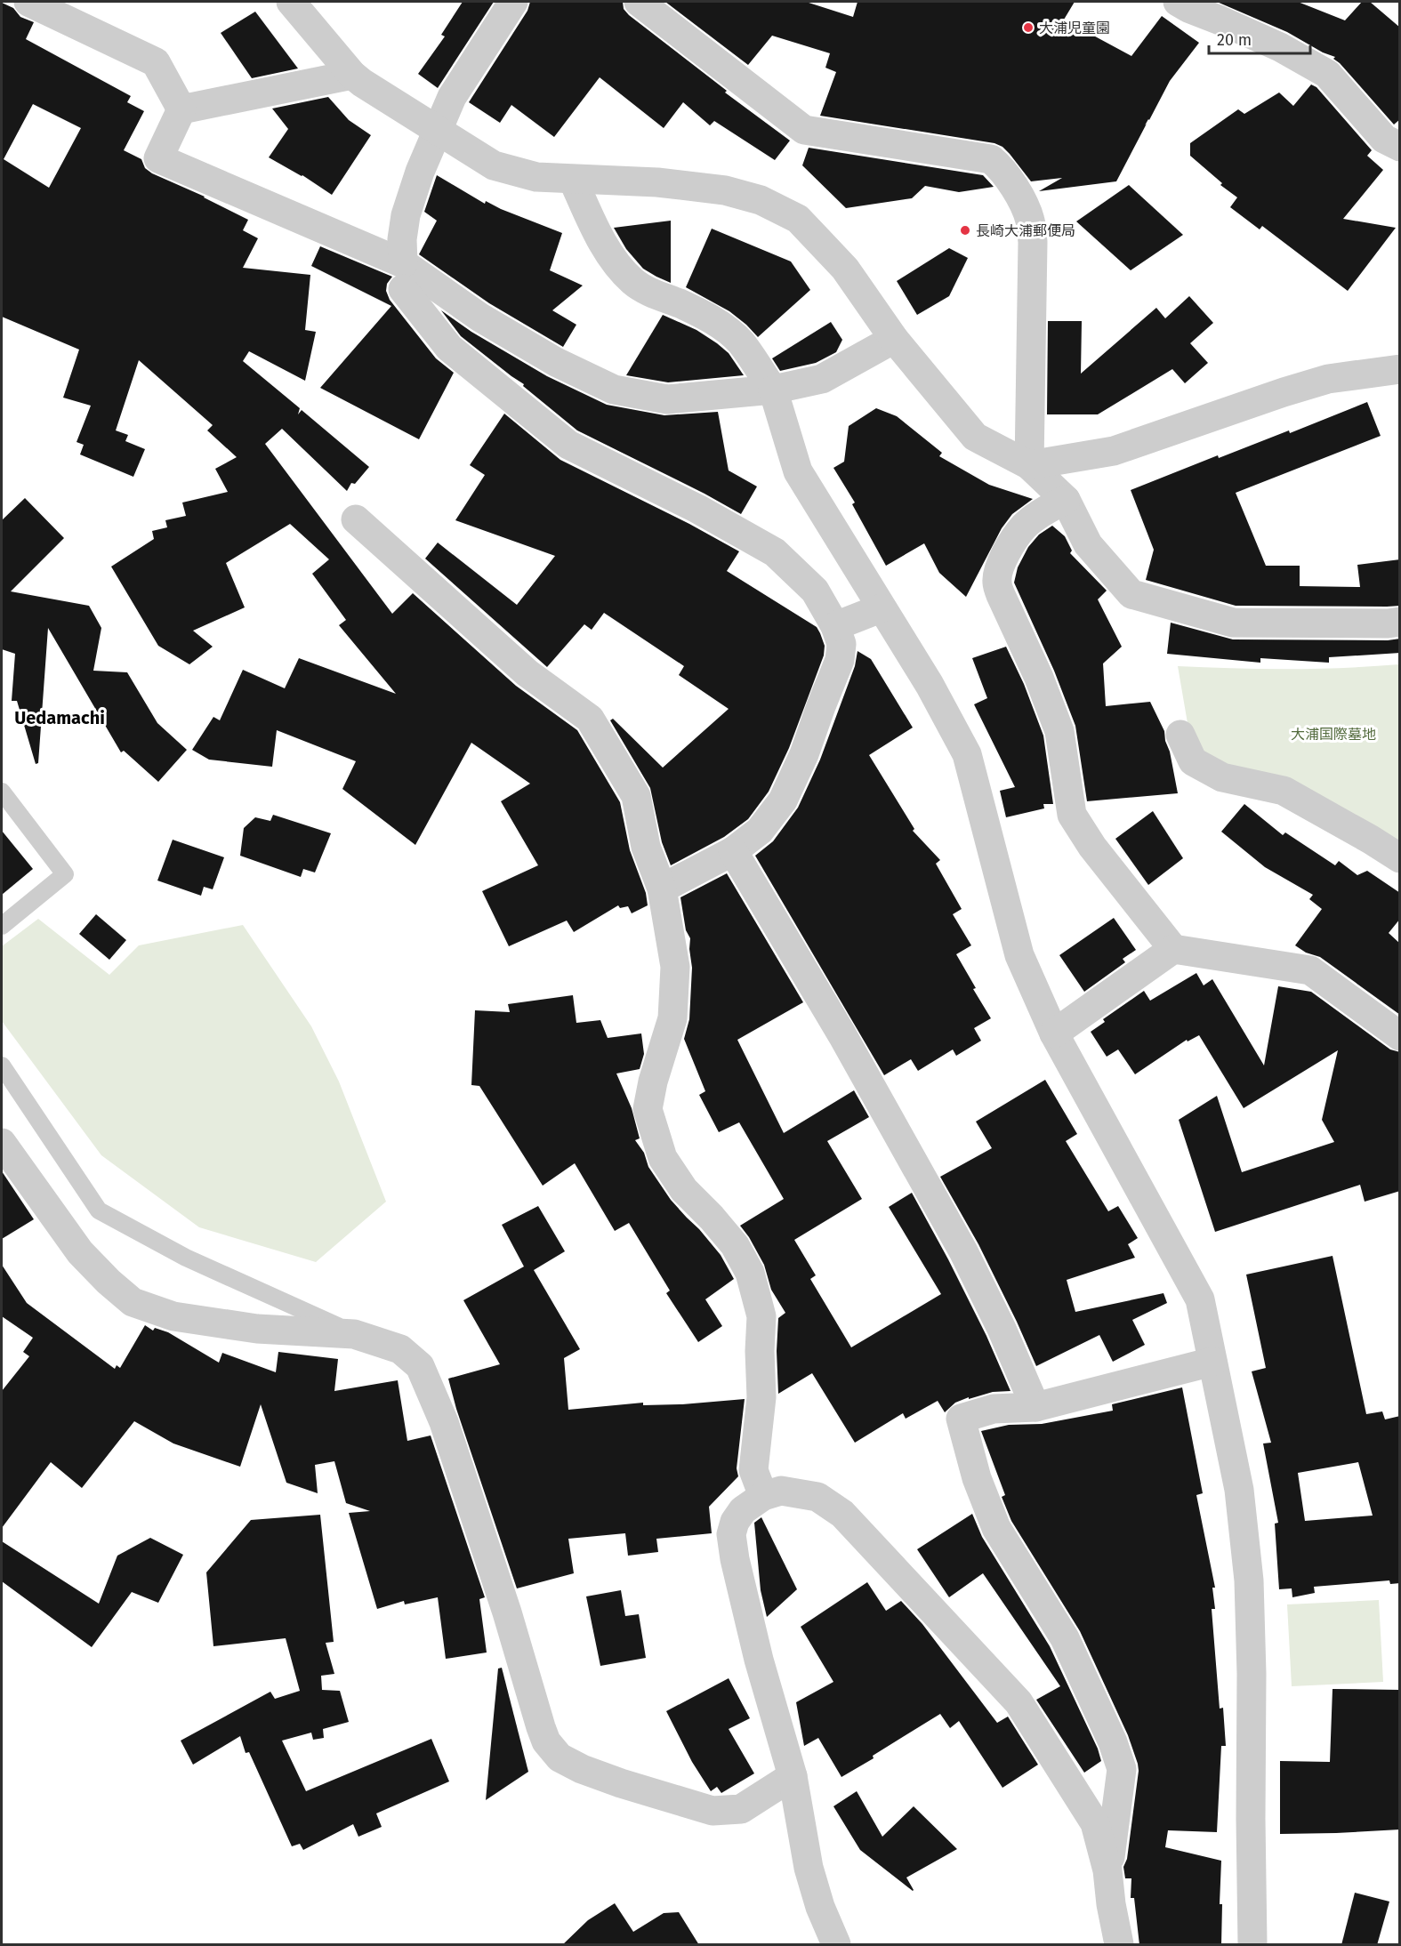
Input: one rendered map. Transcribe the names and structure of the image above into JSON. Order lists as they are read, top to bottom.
{
  "districts": ["Uedamachi"],
  "parks": ["大浦国際墓地"],
  "places": ["大浦児童園", "長崎大浦郵便局"],
  "scale_bar": "20 m"
}
